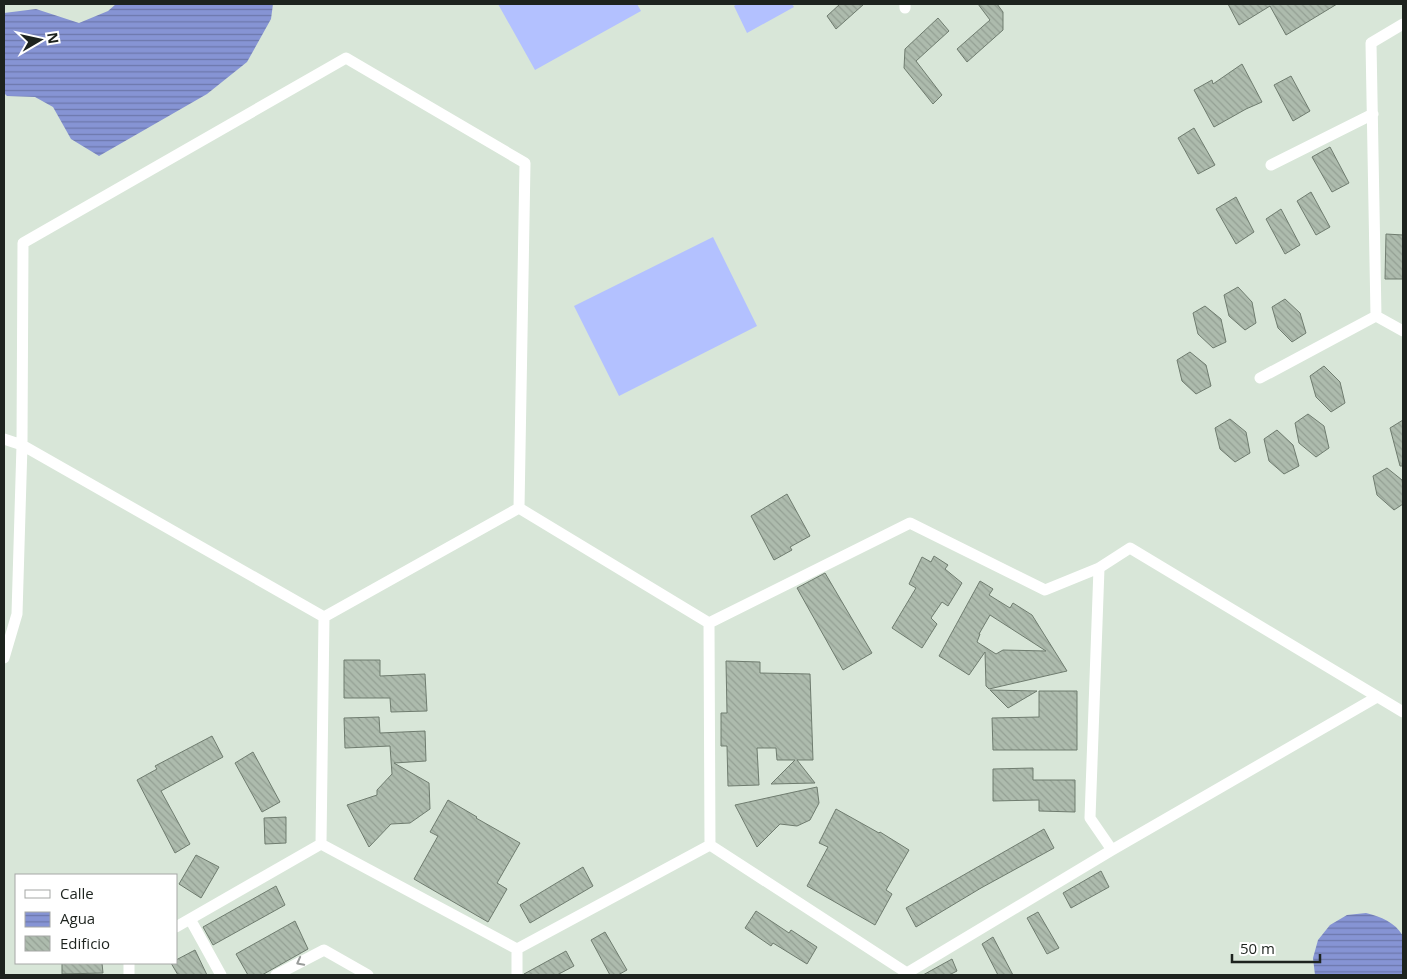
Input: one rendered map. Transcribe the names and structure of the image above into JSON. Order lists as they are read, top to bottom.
{
  "legend": ["Calle", "Agua", "Edificio"],
  "scale_bar": "50 m",
  "north": "right"
}
